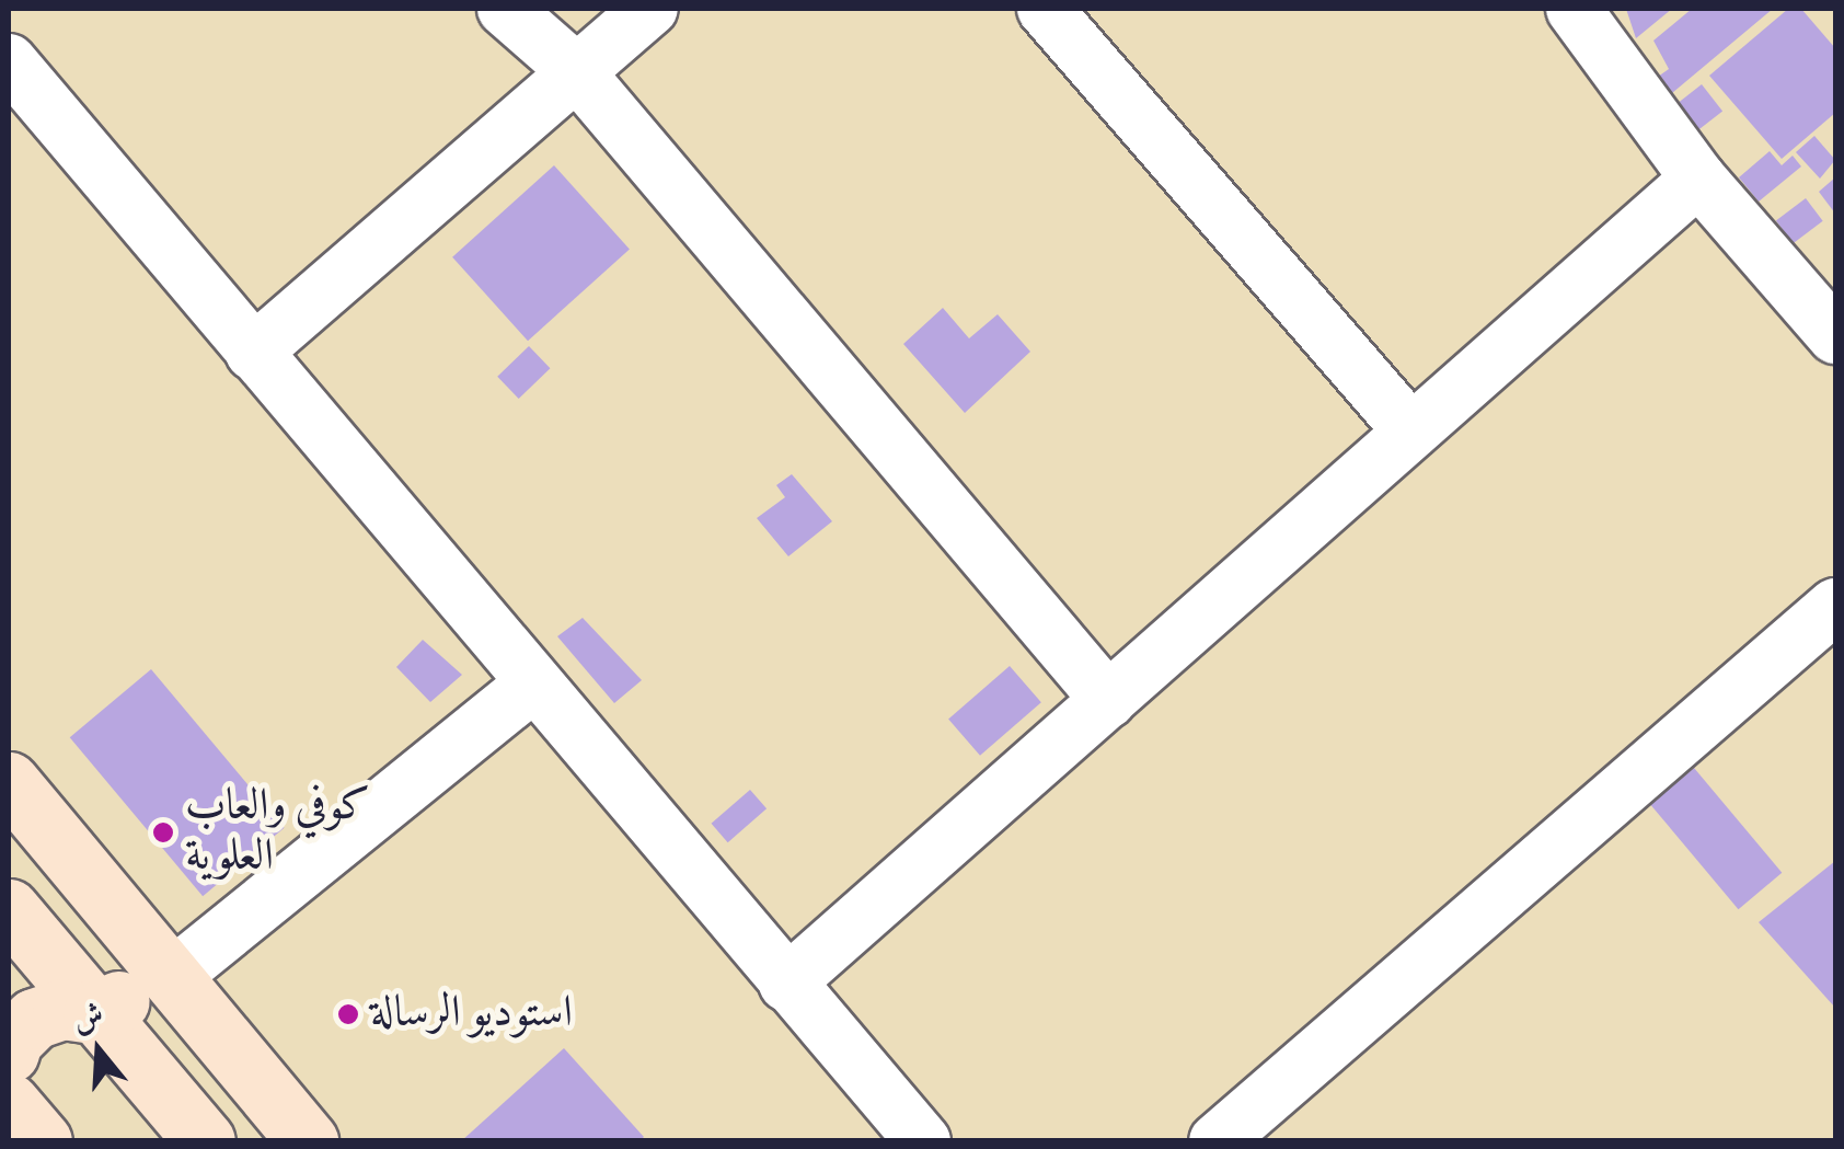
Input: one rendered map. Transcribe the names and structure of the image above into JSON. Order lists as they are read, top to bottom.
{
  "places": ["كوفي والعاب العلوية", "استوديو الرسالة"],
  "north": "top"
}
